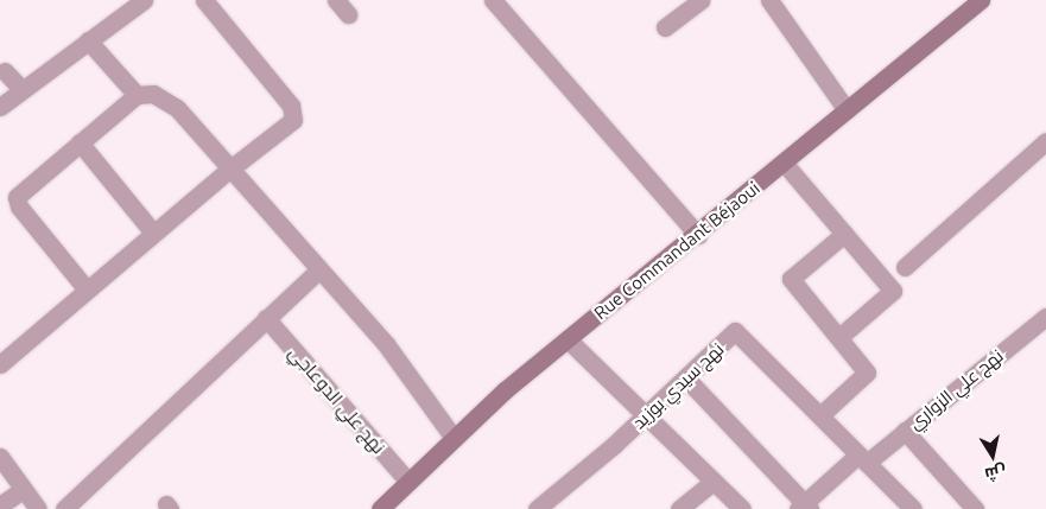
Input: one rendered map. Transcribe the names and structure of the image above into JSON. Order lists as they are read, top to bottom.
{
  "streets": {
    "street": [
      "Rue Commandant Béjaoui",
      "نهج سيدي بوزيد",
      "نهج علي الزواري",
      "نهج علي الدوعاجي"
    ]
  },
  "crossings": [
    ["Rue Commandant Béjaoui", "نهج علي الدوعاجي"],
    ["نهج سيدي بوزيد", "نهج علي الزواري"]
  ],
  "north": "bottom"
}
